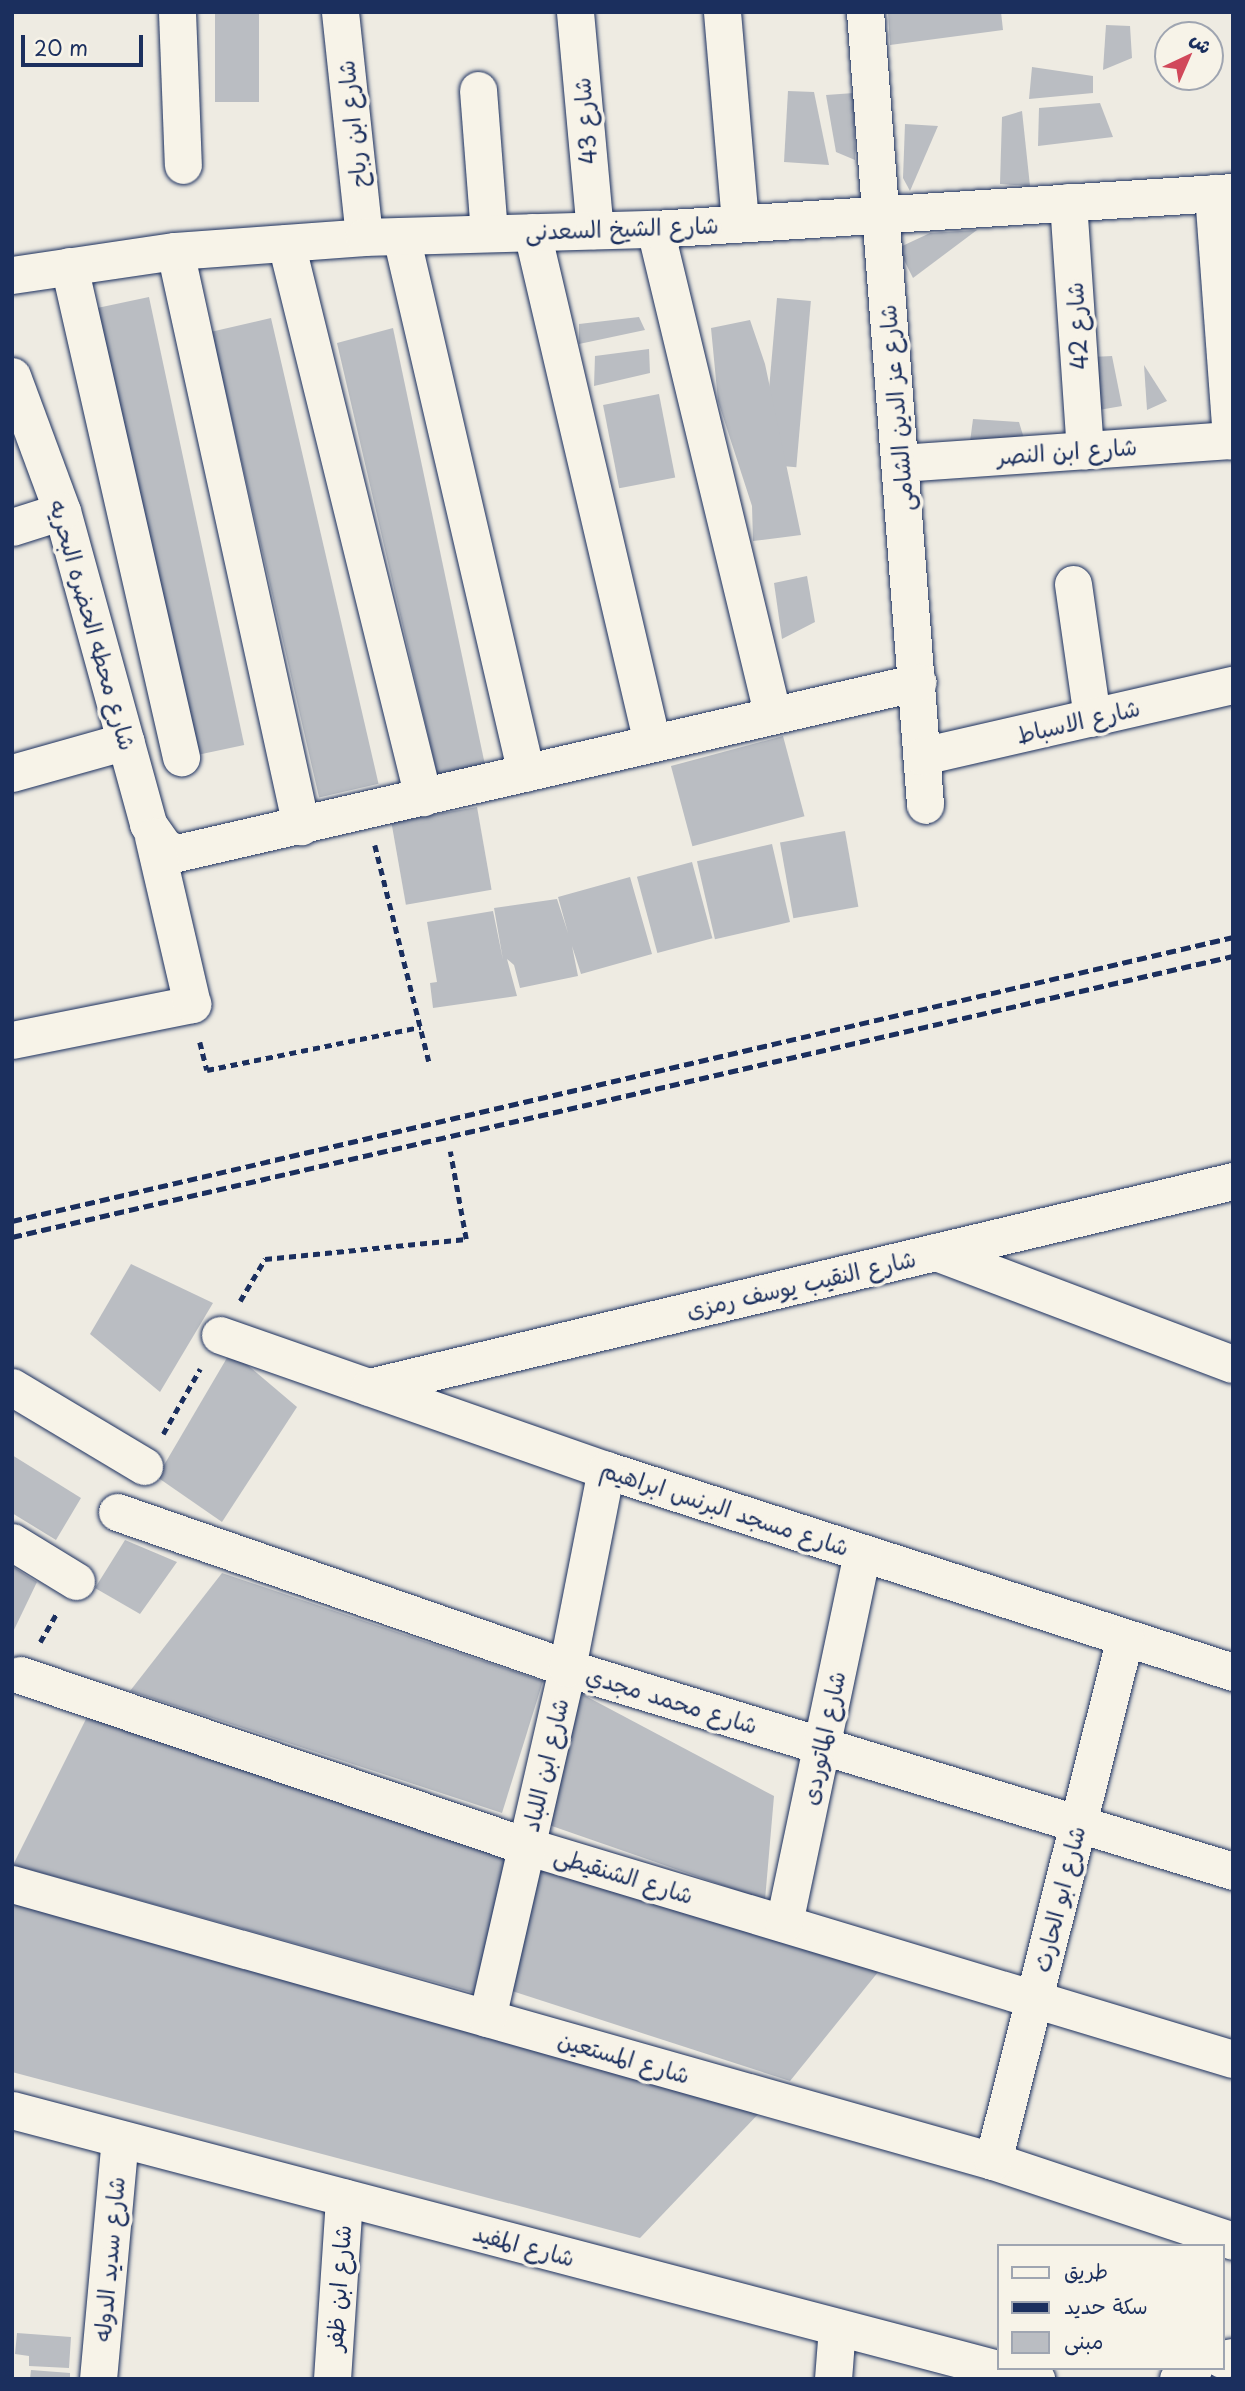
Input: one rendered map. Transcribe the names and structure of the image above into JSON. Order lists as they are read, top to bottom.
{
  "streets": {
    "street": [
      "شارع 43",
      "شارع ابن رباح",
      "شارع الشيخ السعدنى",
      "شارع 42",
      "شارع عز الدين الشامى",
      "شارع ابن النصر",
      "شارع محطه الحضره البحريه",
      "شارع الاسباط",
      "شارع النقيب يوسف رمزى",
      "شارع مسجد البرنس ابراهيم",
      "شارع محمد مجدي",
      "شارع الماتوردى",
      "شارع ابن اللباد",
      "شارع الشنقيطى",
      "شارع ابو الحارث",
      "شارع المستعين",
      "شارع المفيد",
      "شارع سديد الدوله",
      "شارع ابن ظفر"
    ]
  },
  "crossings": [
    ["شارع 43", "شارع الشيخ السعدنى"],
    ["شارع ابن رباح", "شارع الشيخ السعدنى"],
    ["شارع الشيخ السعدنى", "شارع 42"],
    ["شارع الشيخ السعدنى", "شارع عز الدين الشامى"],
    ["شارع 42", "شارع ابن النصر"],
    ["شارع عز الدين الشامى", "شارع ابن النصر"],
    ["شارع عز الدين الشامى", "شارع الاسباط"],
    ["شارع النقيب يوسف رمزى", "شارع مسجد البرنس ابراهيم"],
    ["شارع مسجد البرنس ابراهيم", "شارع الماتوردى"],
    ["شارع مسجد البرنس ابراهيم", "شارع ابن اللباد"],
    ["شارع مسجد البرنس ابراهيم", "شارع ابو الحارث"],
    ["شارع محمد مجدي", "شارع الماتوردى"],
    ["شارع محمد مجدي", "شارع ابن اللباد"],
    ["شارع محمد مجدي", "شارع ابو الحارث"],
    ["شارع الماتوردى", "شارع الشنقيطى"],
    ["شارع ابن اللباد", "شارع الشنقيطى"],
    ["شارع ابن اللباد", "شارع المستعين"],
    ["شارع الشنقيطى", "شارع ابو الحارث"],
    ["شارع ابو الحارث", "شارع المستعين"],
    ["شارع المفيد", "شارع سديد الدوله"],
    ["شارع المفيد", "شارع ابن ظفر"]
  ],
  "legend": ["طريق", "سكة حديد", "مبنى"],
  "scale_bar": "20 m",
  "north": "top right"
}
